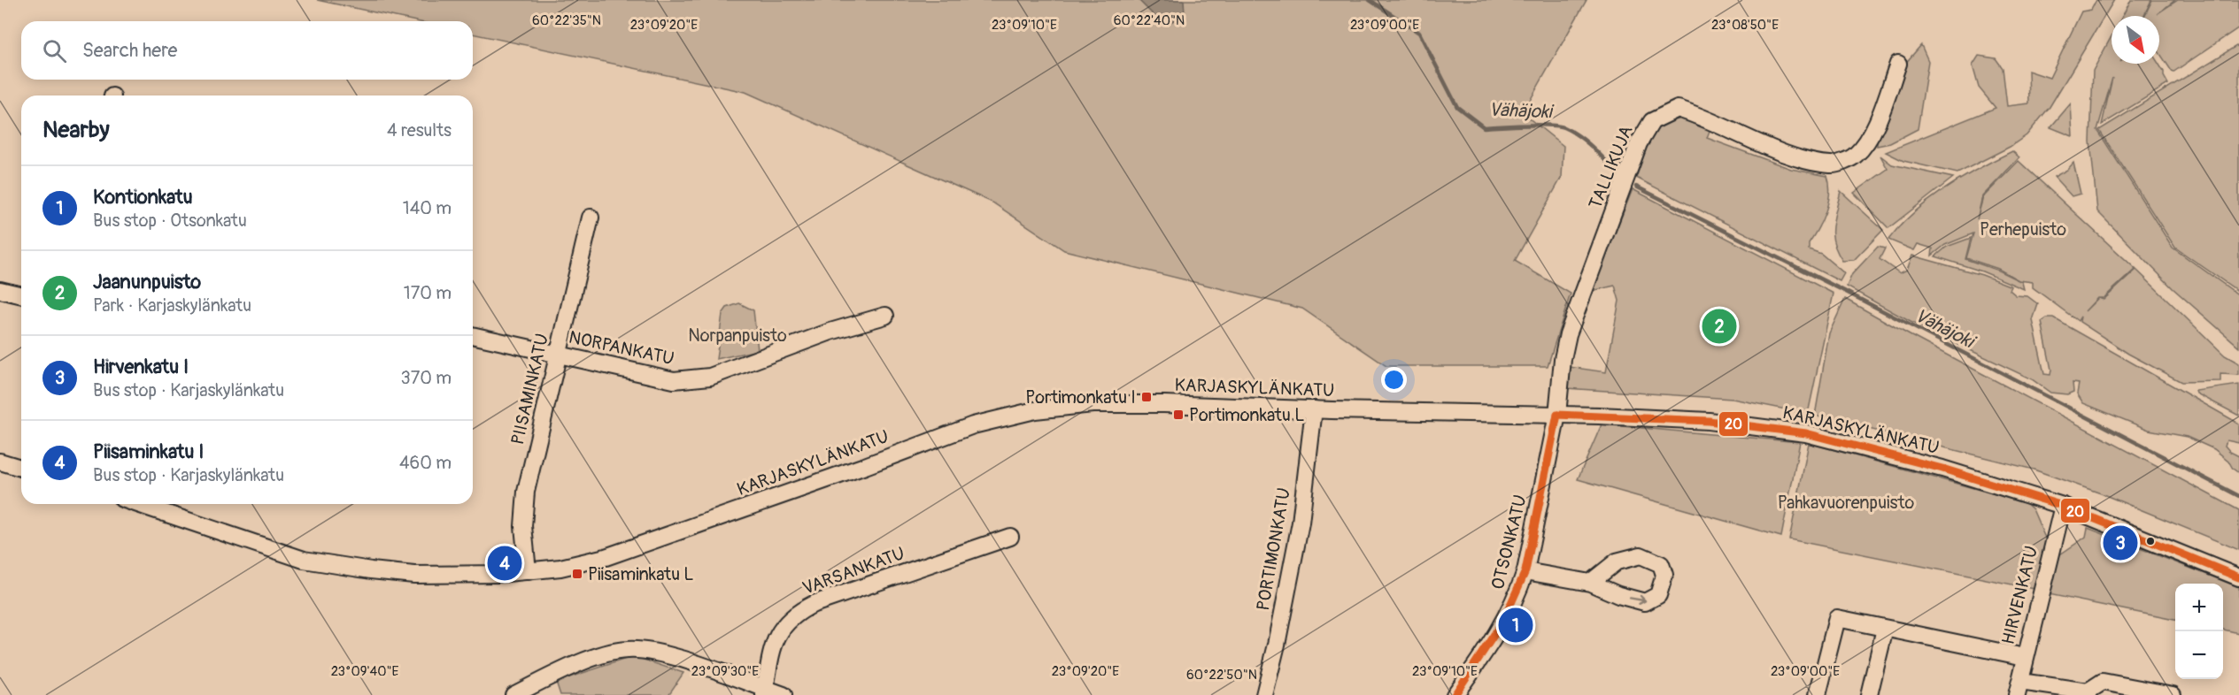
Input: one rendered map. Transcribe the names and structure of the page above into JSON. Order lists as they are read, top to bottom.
{
  "streets": {
    "street": [
      "TALLIKUJA",
      "NORPANKATU",
      "KARJASKYLÄNKATU",
      "PIISAMINKATU",
      "OTSONKATU",
      "PORTIMONKATU",
      "VARSANKATU",
      "HIRVENKATU"
    ]
  },
  "crossings": [
    ["TALLIKUJA", "KARJASKYLÄNKATU"],
    ["TALLIKUJA", "OTSONKATU"],
    ["NORPANKATU", "PIISAMINKATU"],
    ["KARJASKYLÄNKATU", "PIISAMINKATU"],
    ["KARJASKYLÄNKATU", "OTSONKATU"],
    ["KARJASKYLÄNKATU", "PORTIMONKATU"],
    ["KARJASKYLÄNKATU", "HIRVENKATU"]
  ],
  "water": ["Vähäjoki"],
  "parks": ["Perhepuisto", "Norpanpuisto", "Pahkavuorenpuisto"],
  "places": {
    "transit": ["Portimonkatu I", "Portimonkatu L", "Piisaminkatu L"]
  },
  "lines": ["transit line 20"],
  "north": "bottom right",
  "page": {
    "search": "Search here",
    "heading": ["Nearby", "4 results"],
    "list": [
      {
        "mark": "1",
        "name": "Kontionkatu",
        "note": "Bus stop · Otsonkatu",
        "value": "140 m"
      },
      {
        "mark": "2",
        "name": "Jaanunpuisto",
        "note": "Park · Karjaskylänkatu",
        "value": "170 m"
      },
      {
        "mark": "3",
        "name": "Hirvenkatu I",
        "note": "Bus stop · Karjaskylänkatu",
        "value": "370 m"
      },
      {
        "mark": "4",
        "name": "Piisaminkatu I",
        "note": "Bus stop · Karjaskylänkatu",
        "value": "460 m"
      }
    ],
    "pins": [
      "2",
      "3",
      "4",
      "1"
    ],
    "map_buttons": ["+", "−"]
  },
  "coordinates": [
    "60°22'35\"N",
    "60°22'40\"N",
    "23°09'20\"E",
    "23°09'10\"E",
    "23°09'00\"E",
    "23°08'50\"E",
    "23°09'40\"E",
    "23°09'30\"E",
    "60°22'50\"N"
  ]
}
